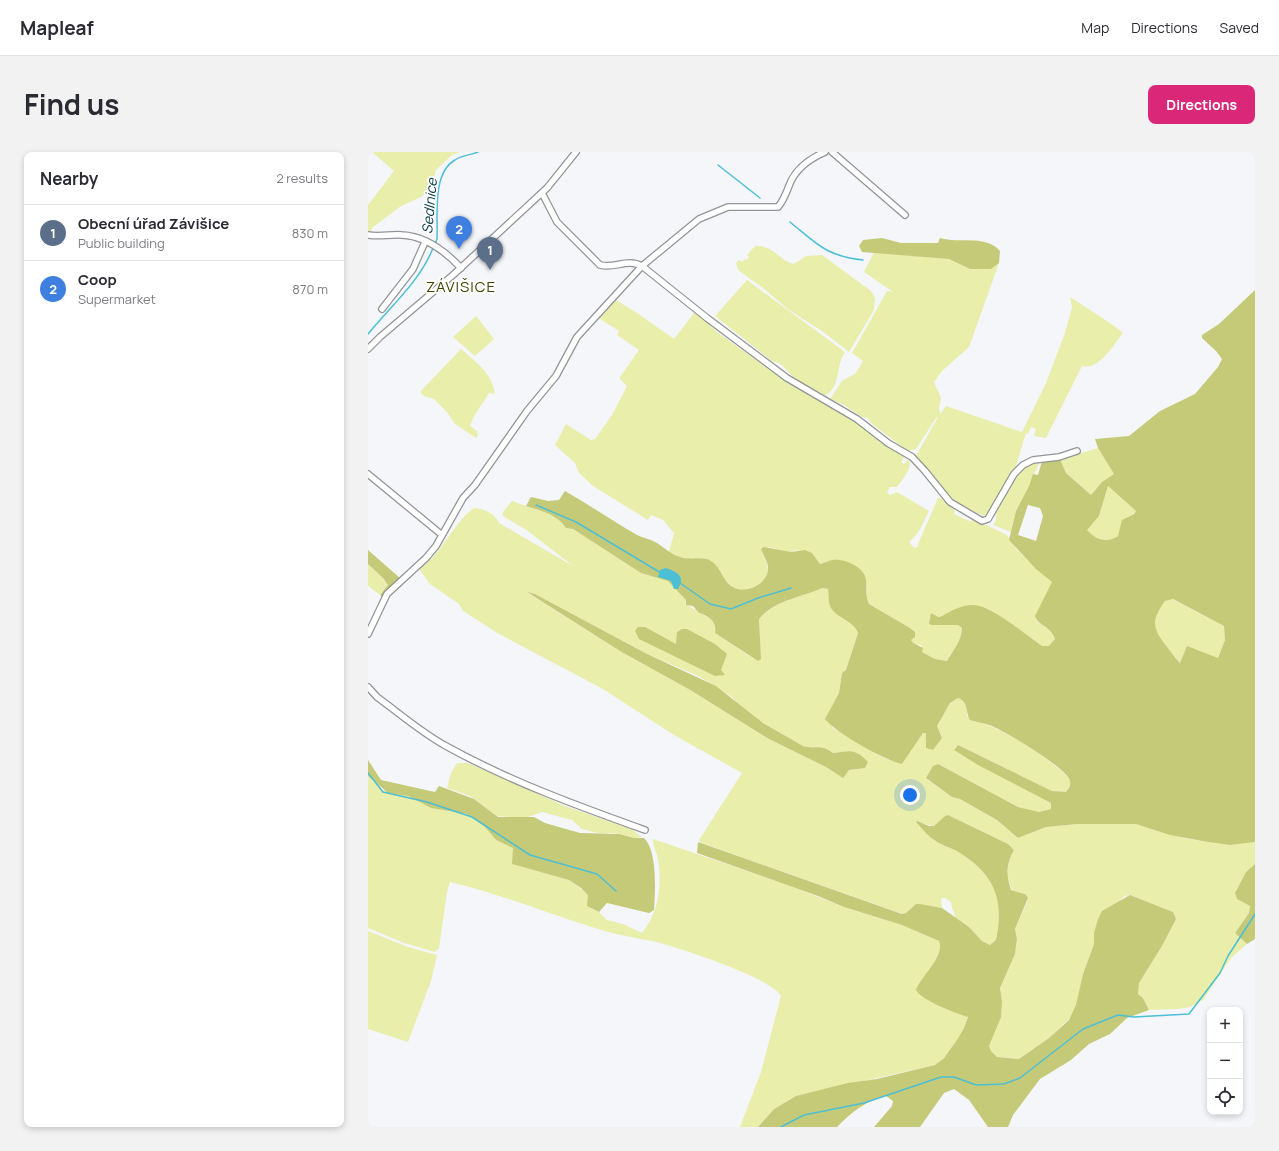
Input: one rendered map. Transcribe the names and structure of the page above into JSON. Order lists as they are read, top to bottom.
{
  "districts": ["ZÁVIŠICE"],
  "water": ["Sedlnice"],
  "page": {
    "header": "Mapleaf",
    "nav": ["Map", "Directions", "Saved"],
    "title": "Find us",
    "buttons": "Directions",
    "heading": ["Nearby", "2 results"],
    "list": [
      {
        "mark": "1",
        "name": "Obecní úřad Závišice",
        "note": "Public building",
        "value": "830 m"
      },
      {
        "mark": "2",
        "name": "Coop",
        "note": "Supermarket",
        "value": "870 m"
      }
    ],
    "pins": ["2", "1"],
    "map_buttons": ["+", "−"]
  }
}
